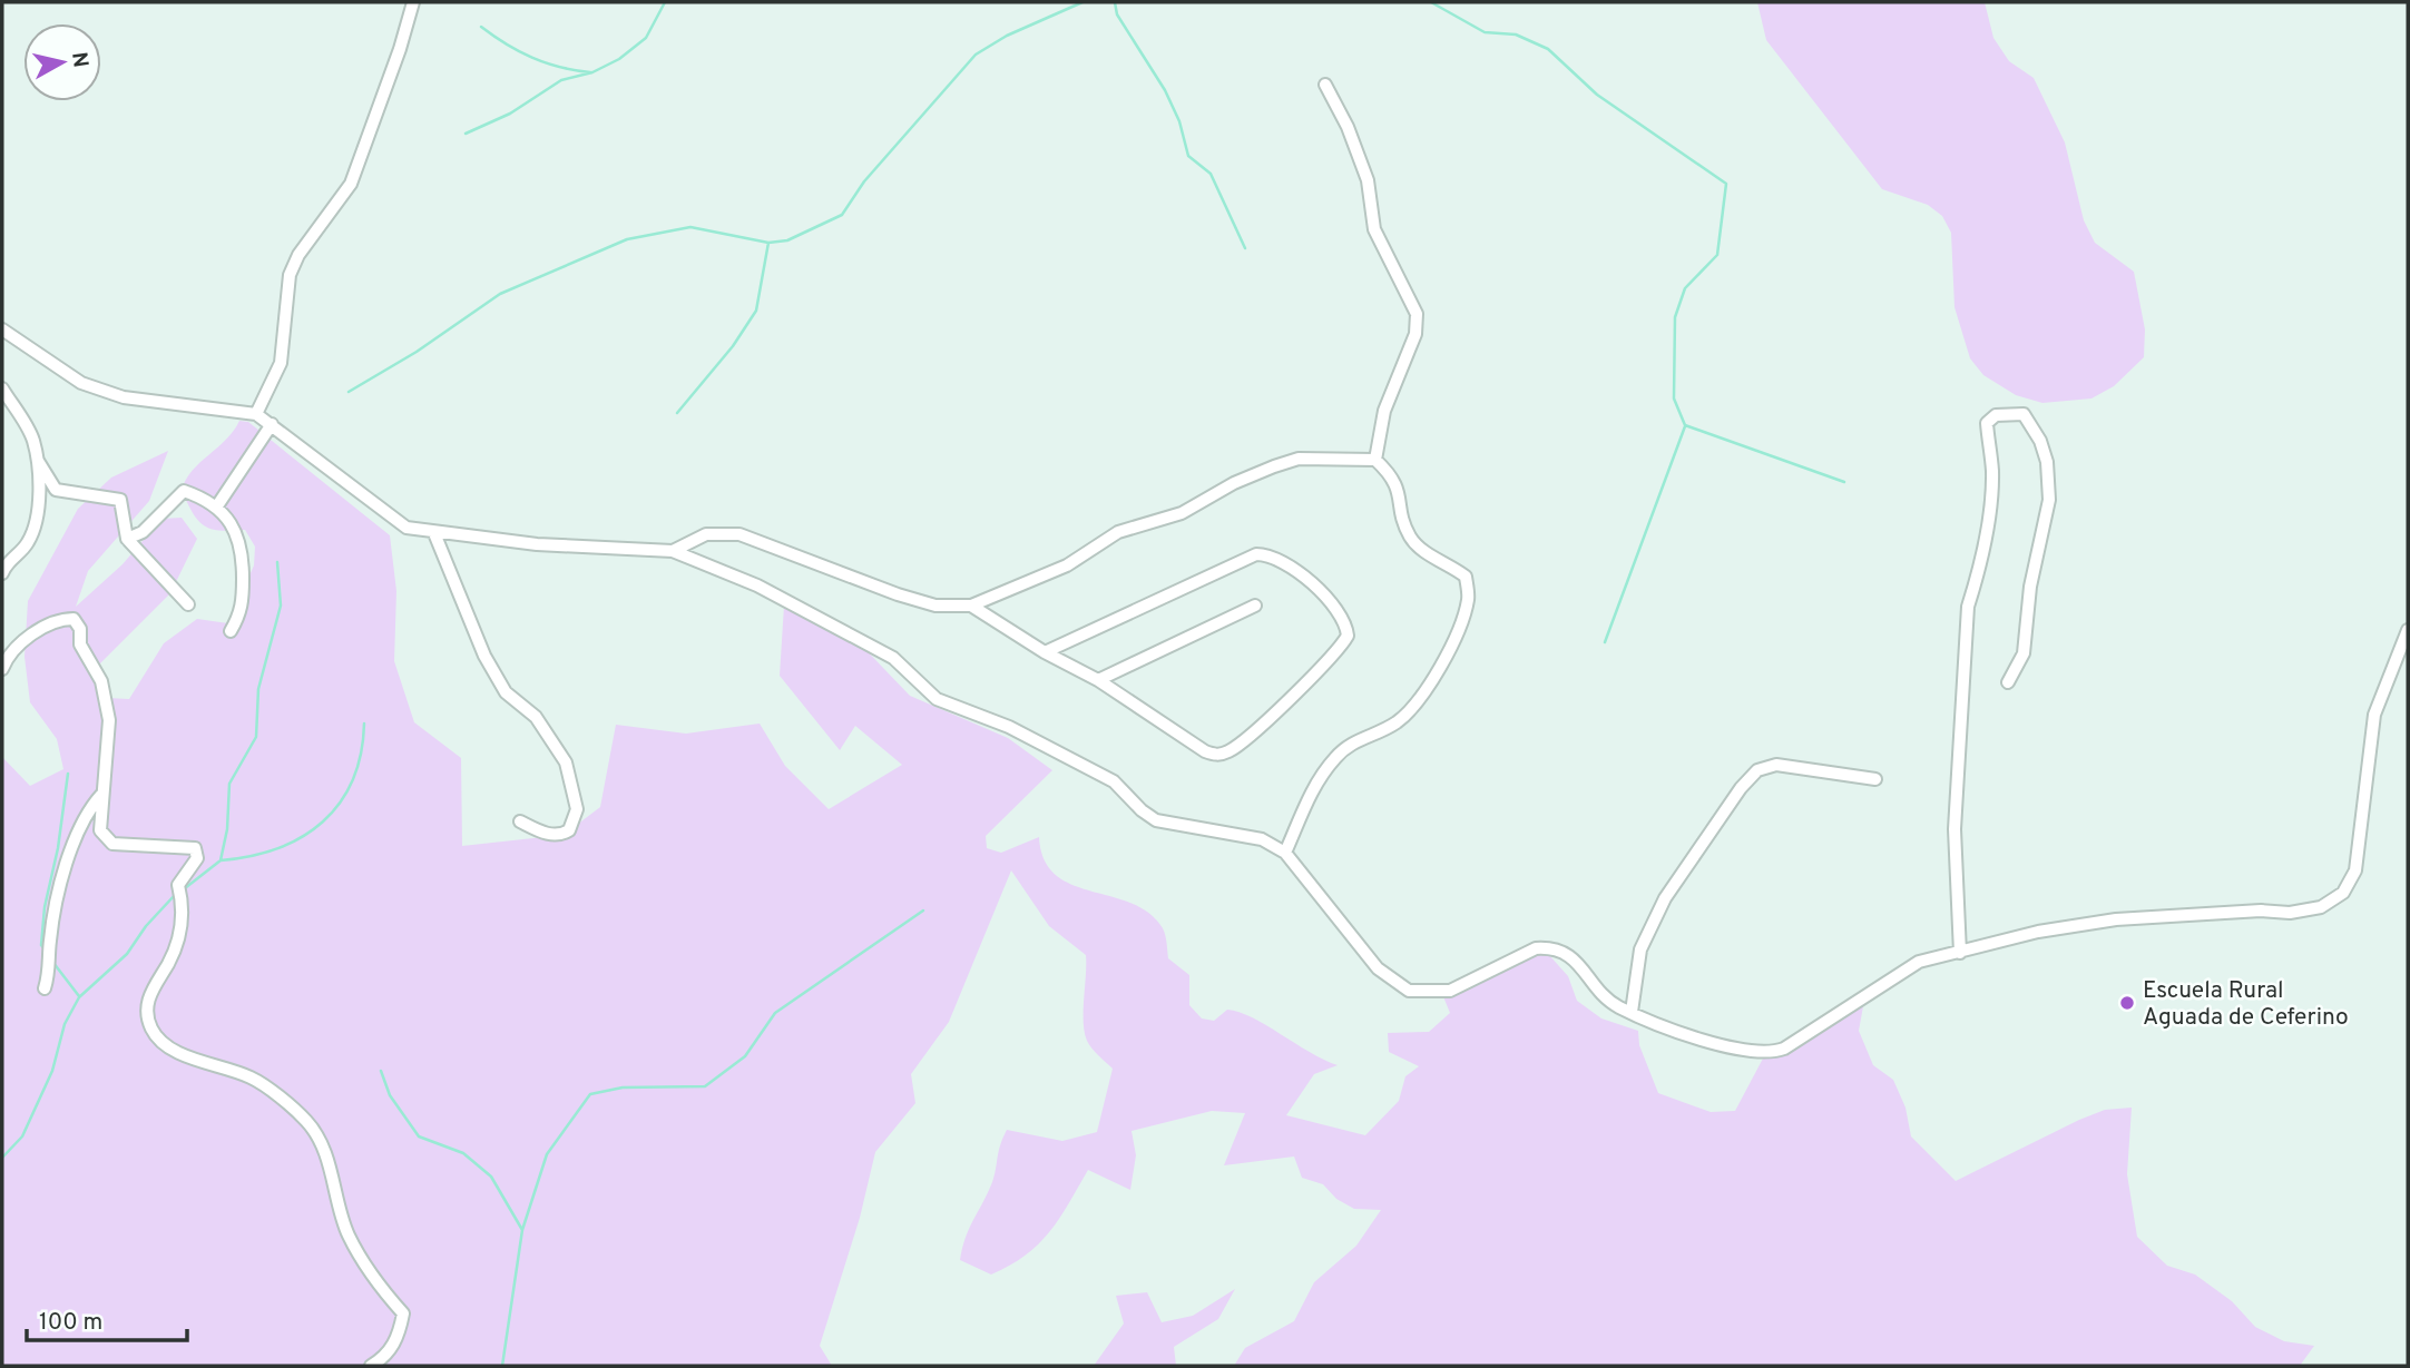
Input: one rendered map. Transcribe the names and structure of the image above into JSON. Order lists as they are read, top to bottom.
{
  "places": ["Escuela Rural Aguada de Ceferino"],
  "scale_bar": "100 m",
  "north": "right"
}
